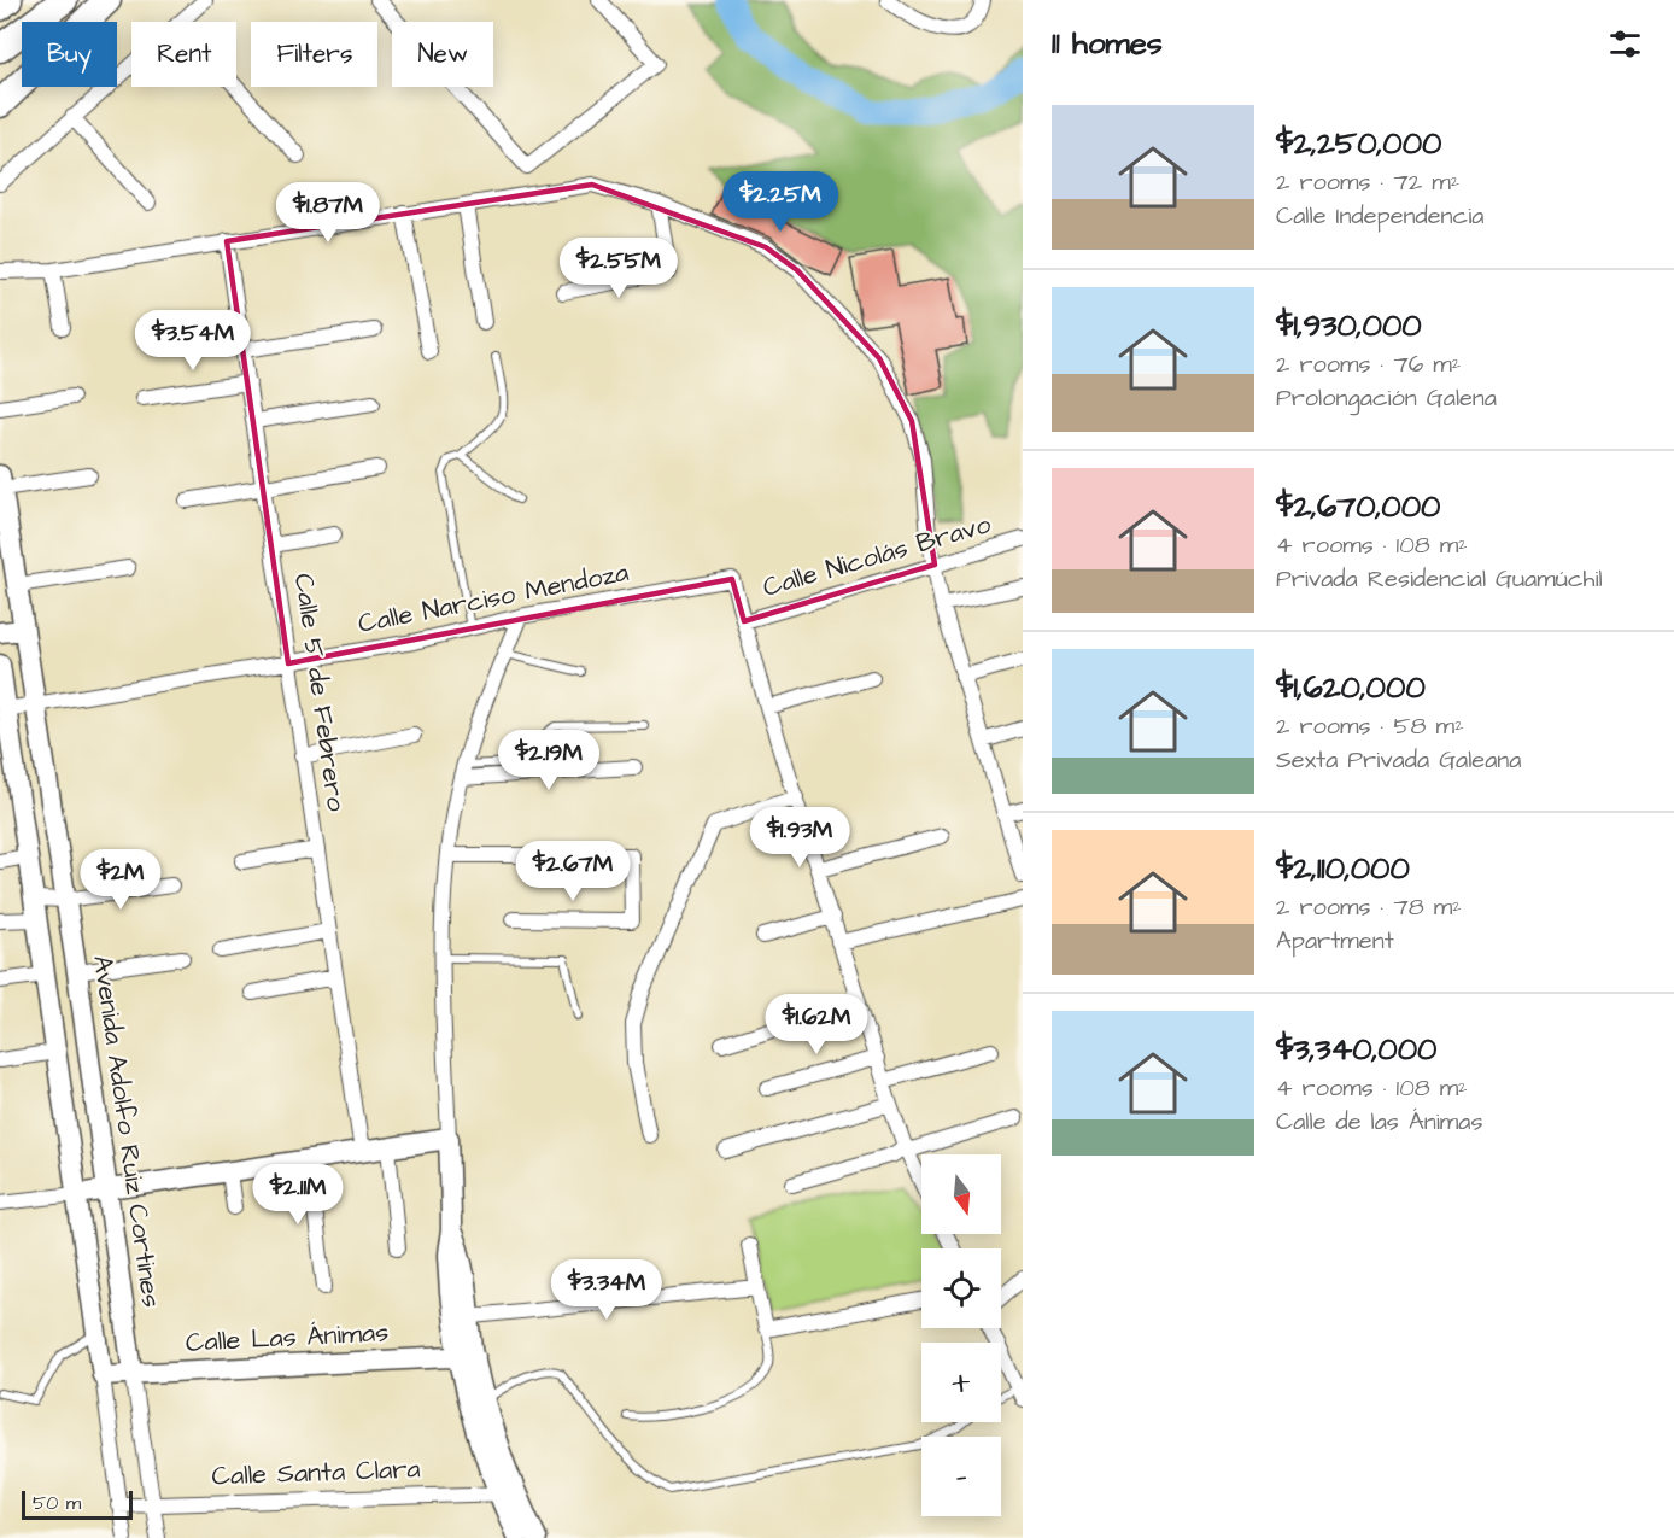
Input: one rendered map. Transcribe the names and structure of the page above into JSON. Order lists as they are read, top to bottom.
{
  "streets": {
    "street": [
      "Calle Nicolás Bravo",
      "Calle Narciso Mendoza",
      "Calle 5 de Febrero",
      "Avenida Adolfo Ruiz Cortines",
      "Calle Las Ánimas",
      "Calle Santa Clara"
    ]
  },
  "crossings": [
    ["Calle Nicolás Bravo", "Calle Narciso Mendoza"],
    ["Calle Narciso Mendoza", "Calle 5 de Febrero"],
    ["Calle Narciso Mendoza", "Avenida Adolfo Ruiz Cortines"],
    ["Avenida Adolfo Ruiz Cortines", "Calle Las Ánimas"],
    ["Avenida Adolfo Ruiz Cortines", "Calle Santa Clara"]
  ],
  "scale_bar": "50 m",
  "north": "bottom",
  "page": {
    "heading": "11 homes",
    "chip": [
      "Buy",
      "Rent",
      "Filters",
      "New"
    ],
    "list": [
      {
        "name": "$2,250,000",
        "note": "2 rooms · 72 m² · Calle Independencia"
      },
      {
        "name": "$1,930,000",
        "note": "2 rooms · 76 m² · Prolongación Galena"
      },
      {
        "name": "$2,670,000",
        "note": "4 rooms · 108 m² · Privada Residencial Guamúchil"
      },
      {
        "name": "$1,620,000",
        "note": "2 rooms · 58 m² · Sexta Privada Galeana"
      },
      {
        "name": "$2,110,000",
        "note": "2 rooms · 78 m² · Apartment"
      },
      {
        "name": "$3,340,000",
        "note": "4 rooms · 108 m² · Calle de las Ánimas"
      }
    ],
    "price": [
      "$2.25M",
      "$1.87M",
      "$2.55M",
      "$3.54M",
      "$2.19M",
      "$1.93M",
      "$2.67M",
      "$2M",
      "$1.62M",
      "$2.11M",
      "$3.34M"
    ],
    "map_buttons": ["+", "−"],
    "scale": "50 m"
  }
}
